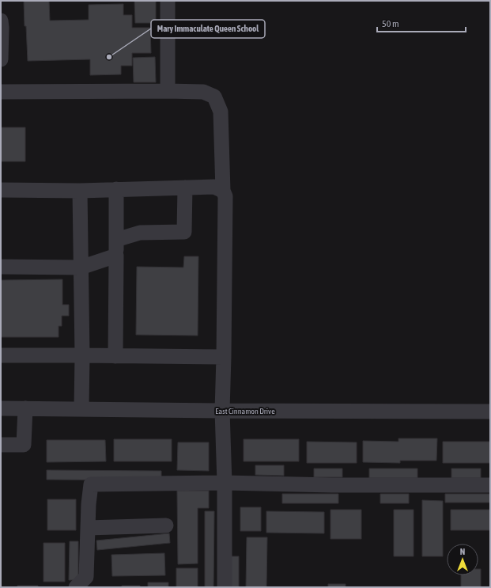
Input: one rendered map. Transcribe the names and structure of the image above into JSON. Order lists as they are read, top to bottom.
{
  "streets": {
    "street": ["East Cinnamon Drive"]
  },
  "places": ["Mary Immaculate Queen School"],
  "scale_bar": "50 m",
  "north": "top"
}
